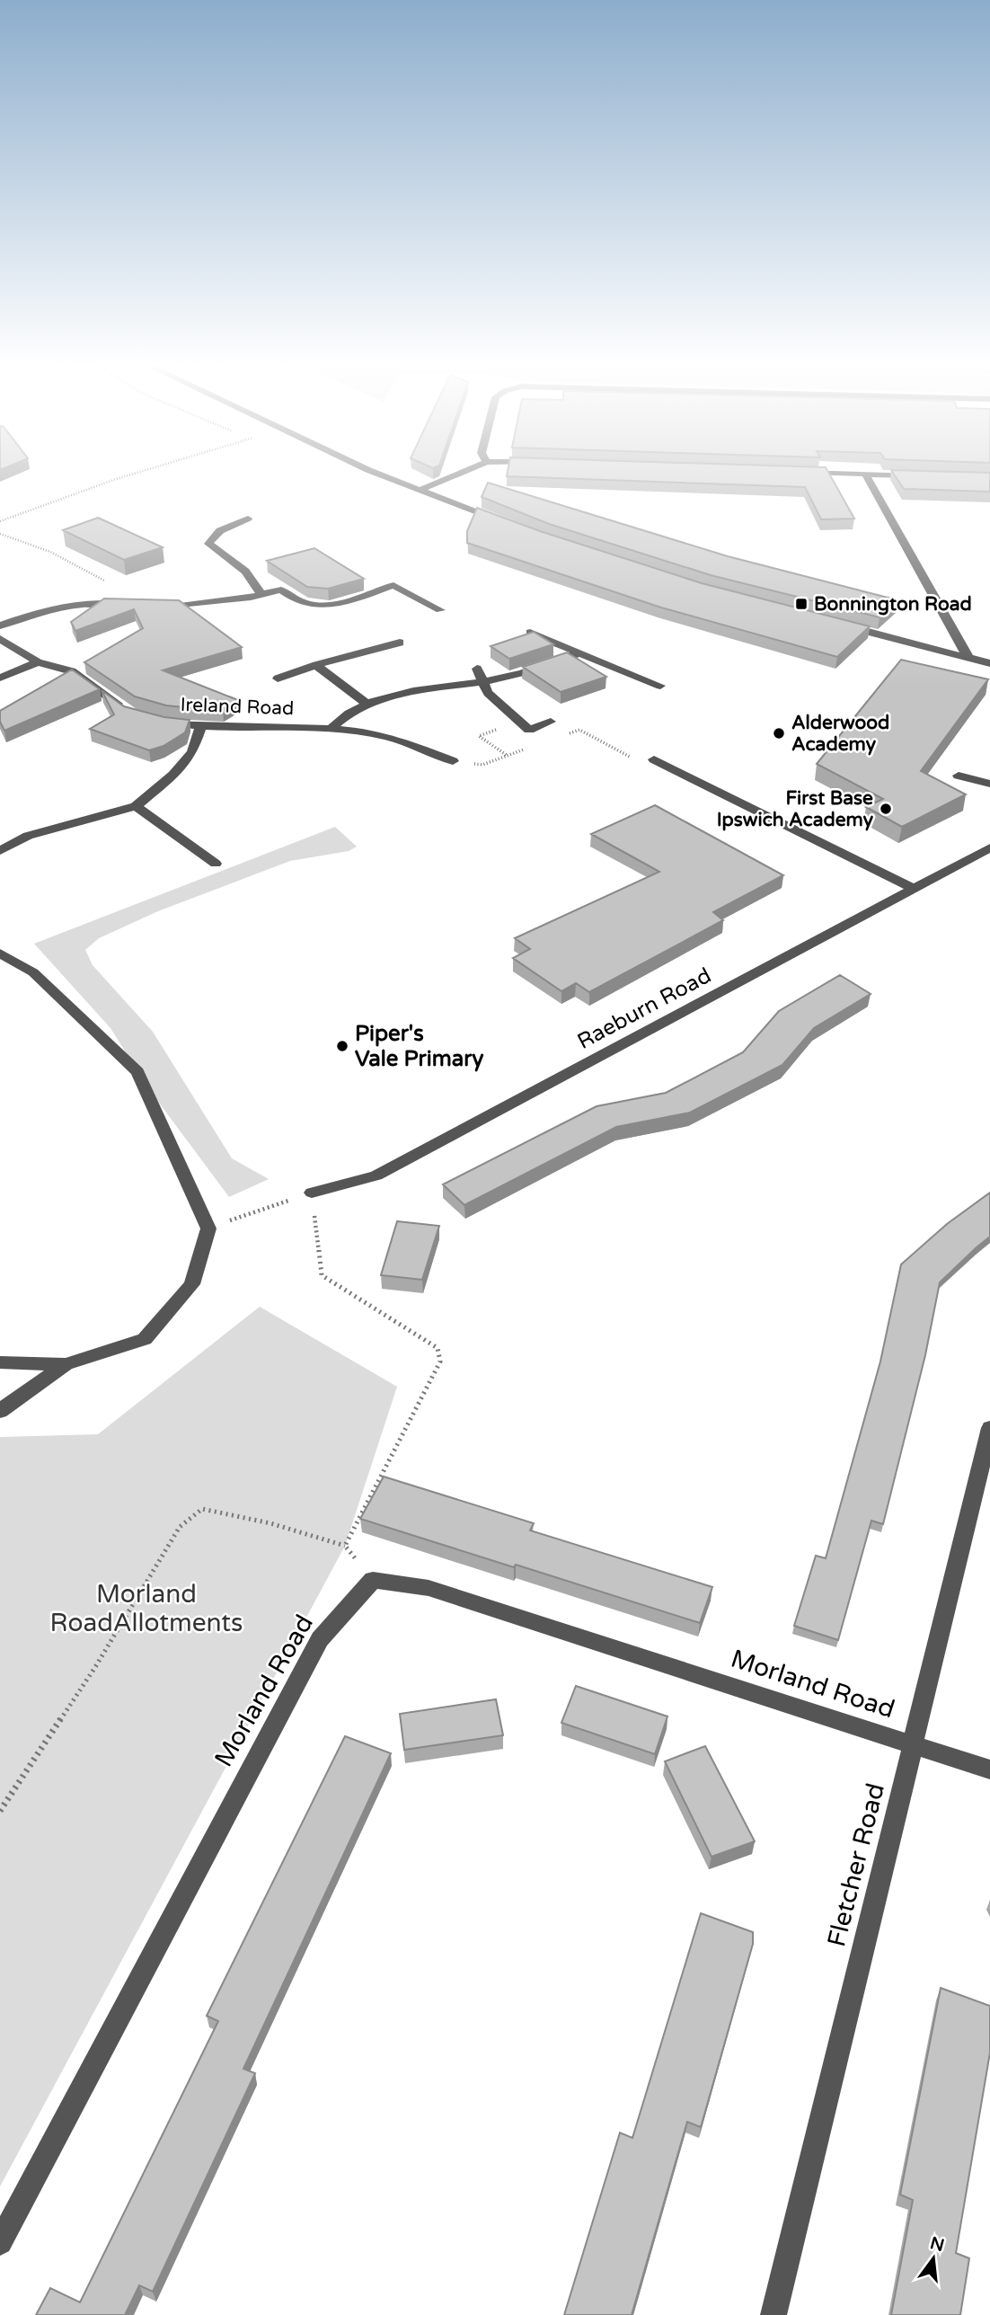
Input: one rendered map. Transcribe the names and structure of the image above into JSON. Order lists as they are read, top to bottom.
{
  "streets": {
    "street": [
      "Ireland Road",
      "Raeburn Road",
      "Morland Road",
      "Fletcher Road"
    ]
  },
  "crossings": [
    ["Morland Road", "Fletcher Road"]
  ],
  "parks": ["Morland RoadAllotments"],
  "places": {
    "transit": ["Bonnington Road"],
    "other": ["Alderwood Academy", "First Base Ipswich Academy", "Piper's Vale Primary"]
  },
  "north": "top"
}
